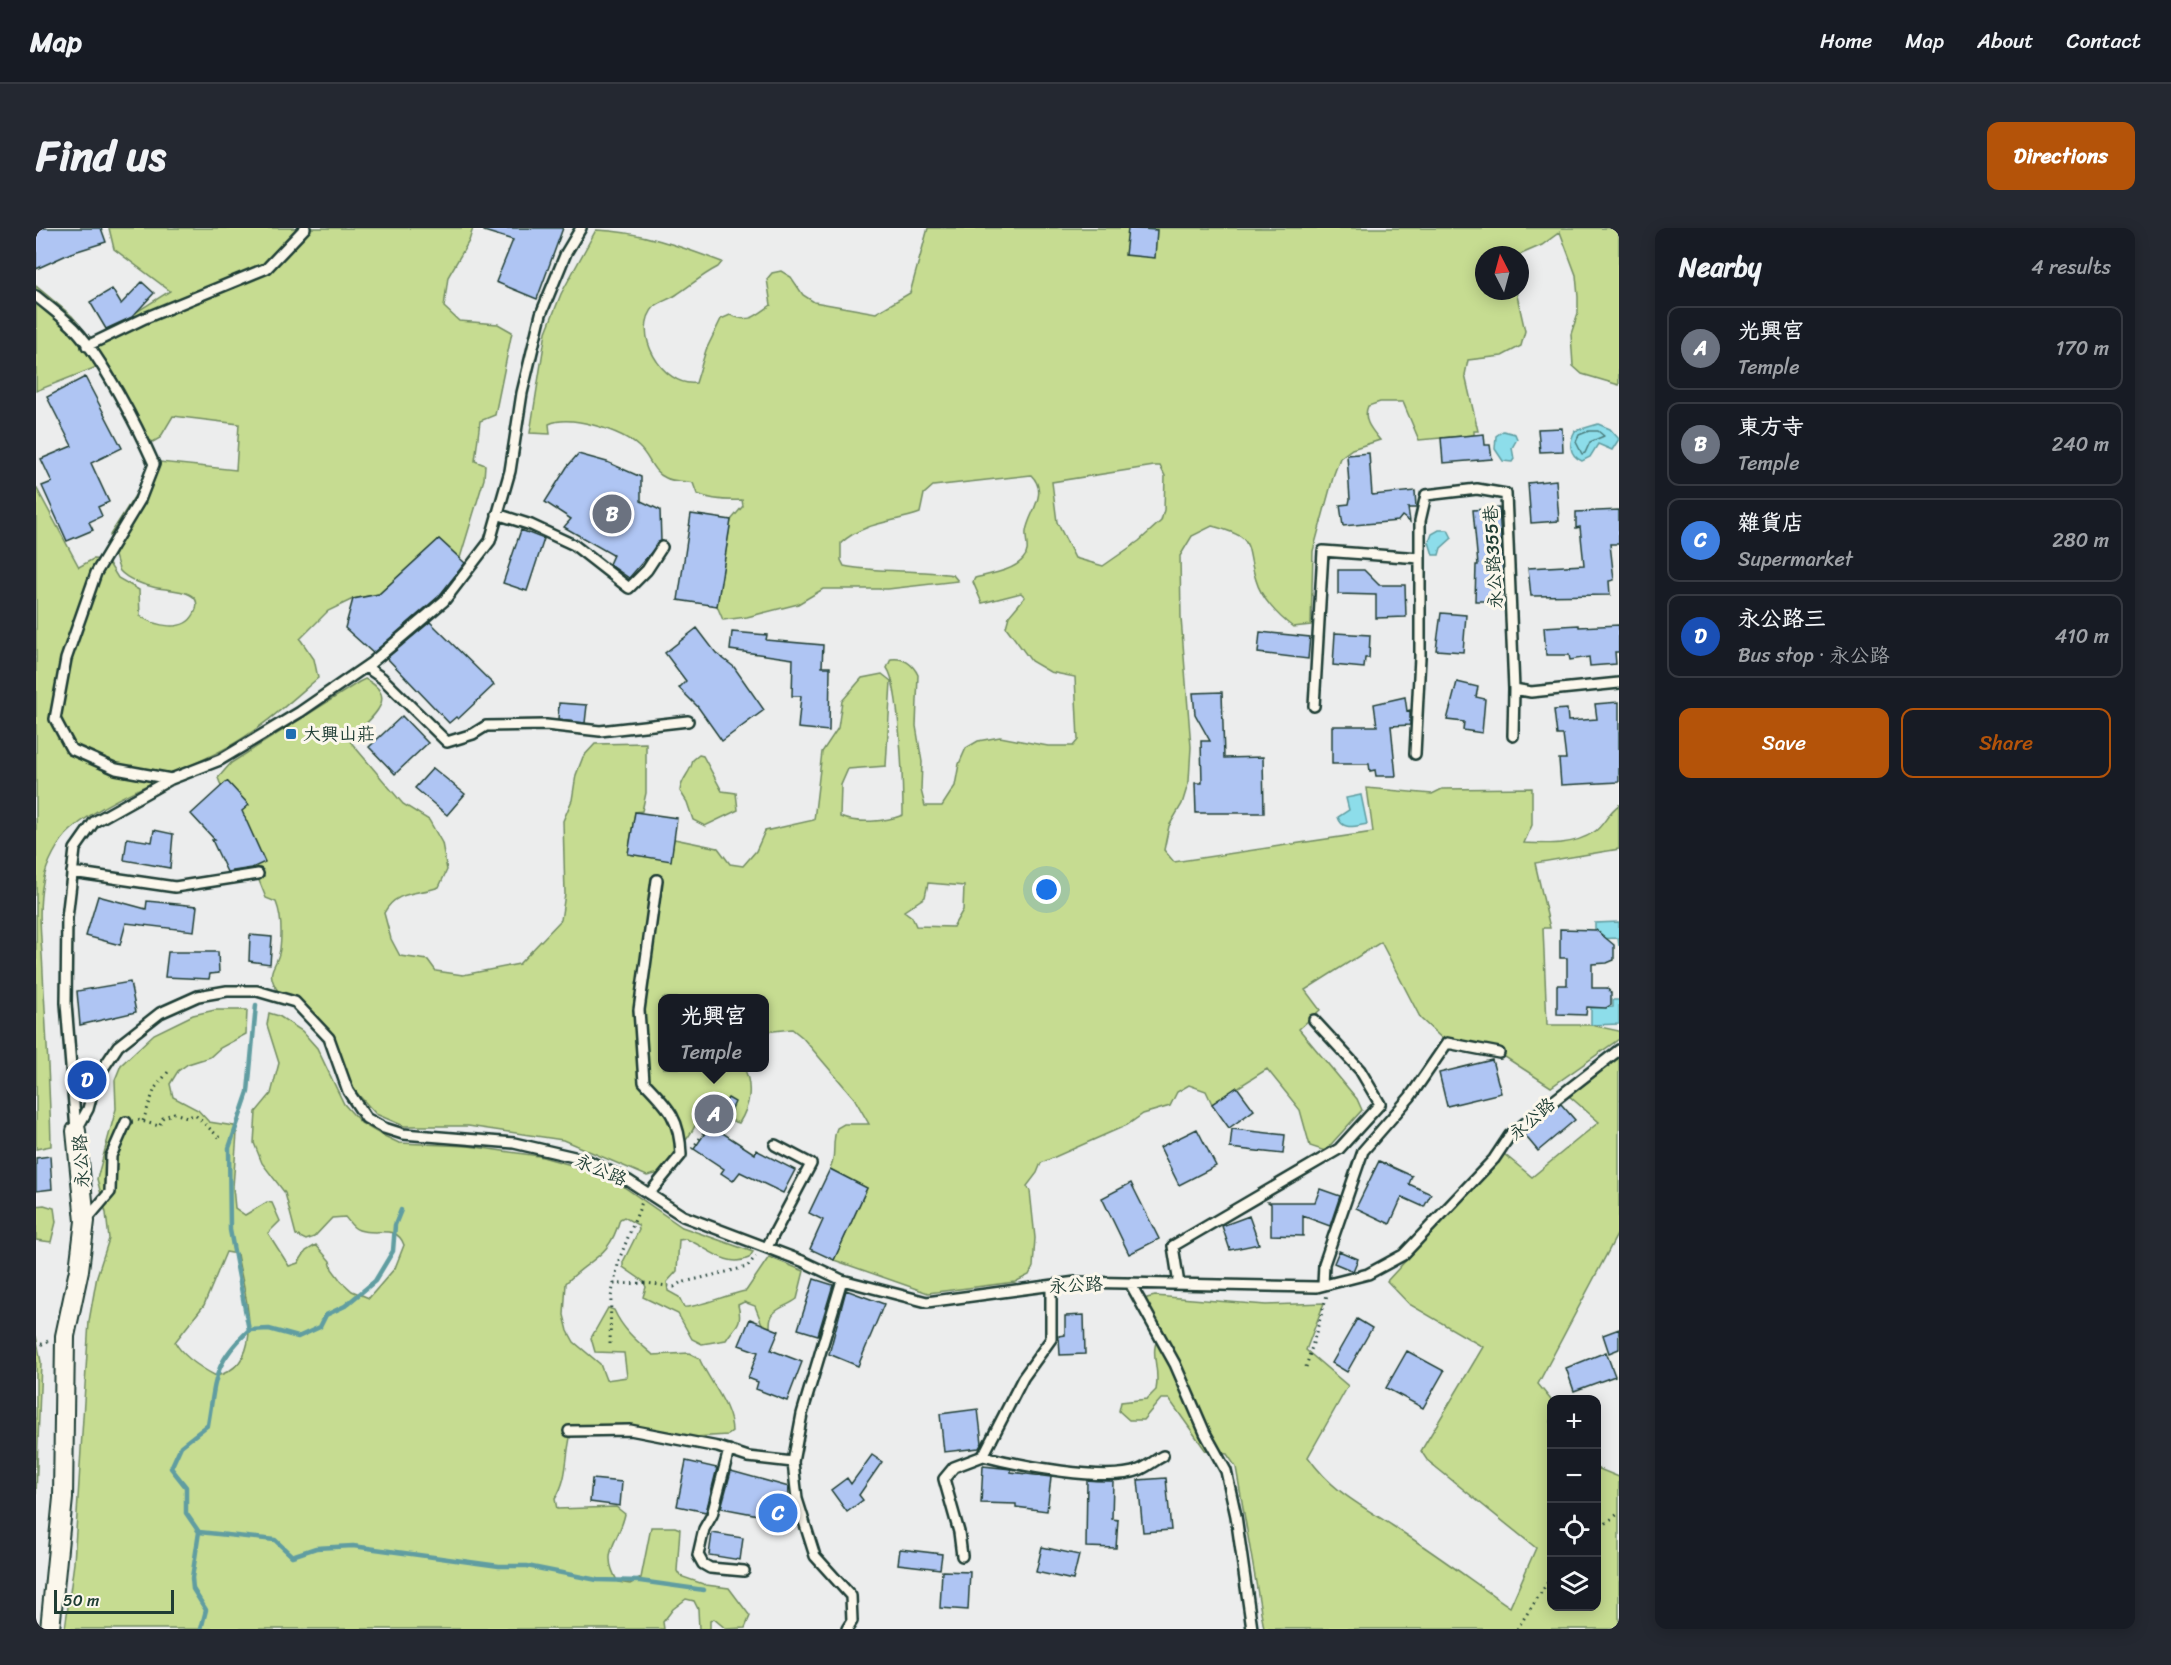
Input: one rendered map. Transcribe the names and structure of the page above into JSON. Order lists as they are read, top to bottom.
{
  "streets": {
    "street": ["永公路"],
    "lane": ["永公路355巷"]
  },
  "places": {
    "transit": ["大興山莊"]
  },
  "scale_bar": "50 m",
  "north": "top",
  "page": {
    "header": "Map",
    "nav": [
      "Home",
      "Map",
      "About",
      "Contact"
    ],
    "title": "Find us",
    "buttons": [
      "Directions",
      ["Save", "Share"]
    ],
    "heading": ["Nearby", "4 results"],
    "list": [
      {
        "mark": "A",
        "name": "光興宮",
        "note": "Temple",
        "value": "170 m"
      },
      {
        "mark": "B",
        "name": "東方寺",
        "note": "Temple",
        "value": "240 m"
      },
      {
        "mark": "C",
        "name": "雜貨店",
        "note": "Supermarket",
        "value": "280 m"
      },
      {
        "mark": "D",
        "name": "永公路三",
        "note": "Bus stop · 永公路",
        "value": "410 m"
      }
    ],
    "pins": [
      "B",
      "D",
      "A",
      "C"
    ],
    "popup": ["光興宮", "Temple"],
    "map_buttons": ["+", "−"],
    "scale": "50 m"
  }
}
